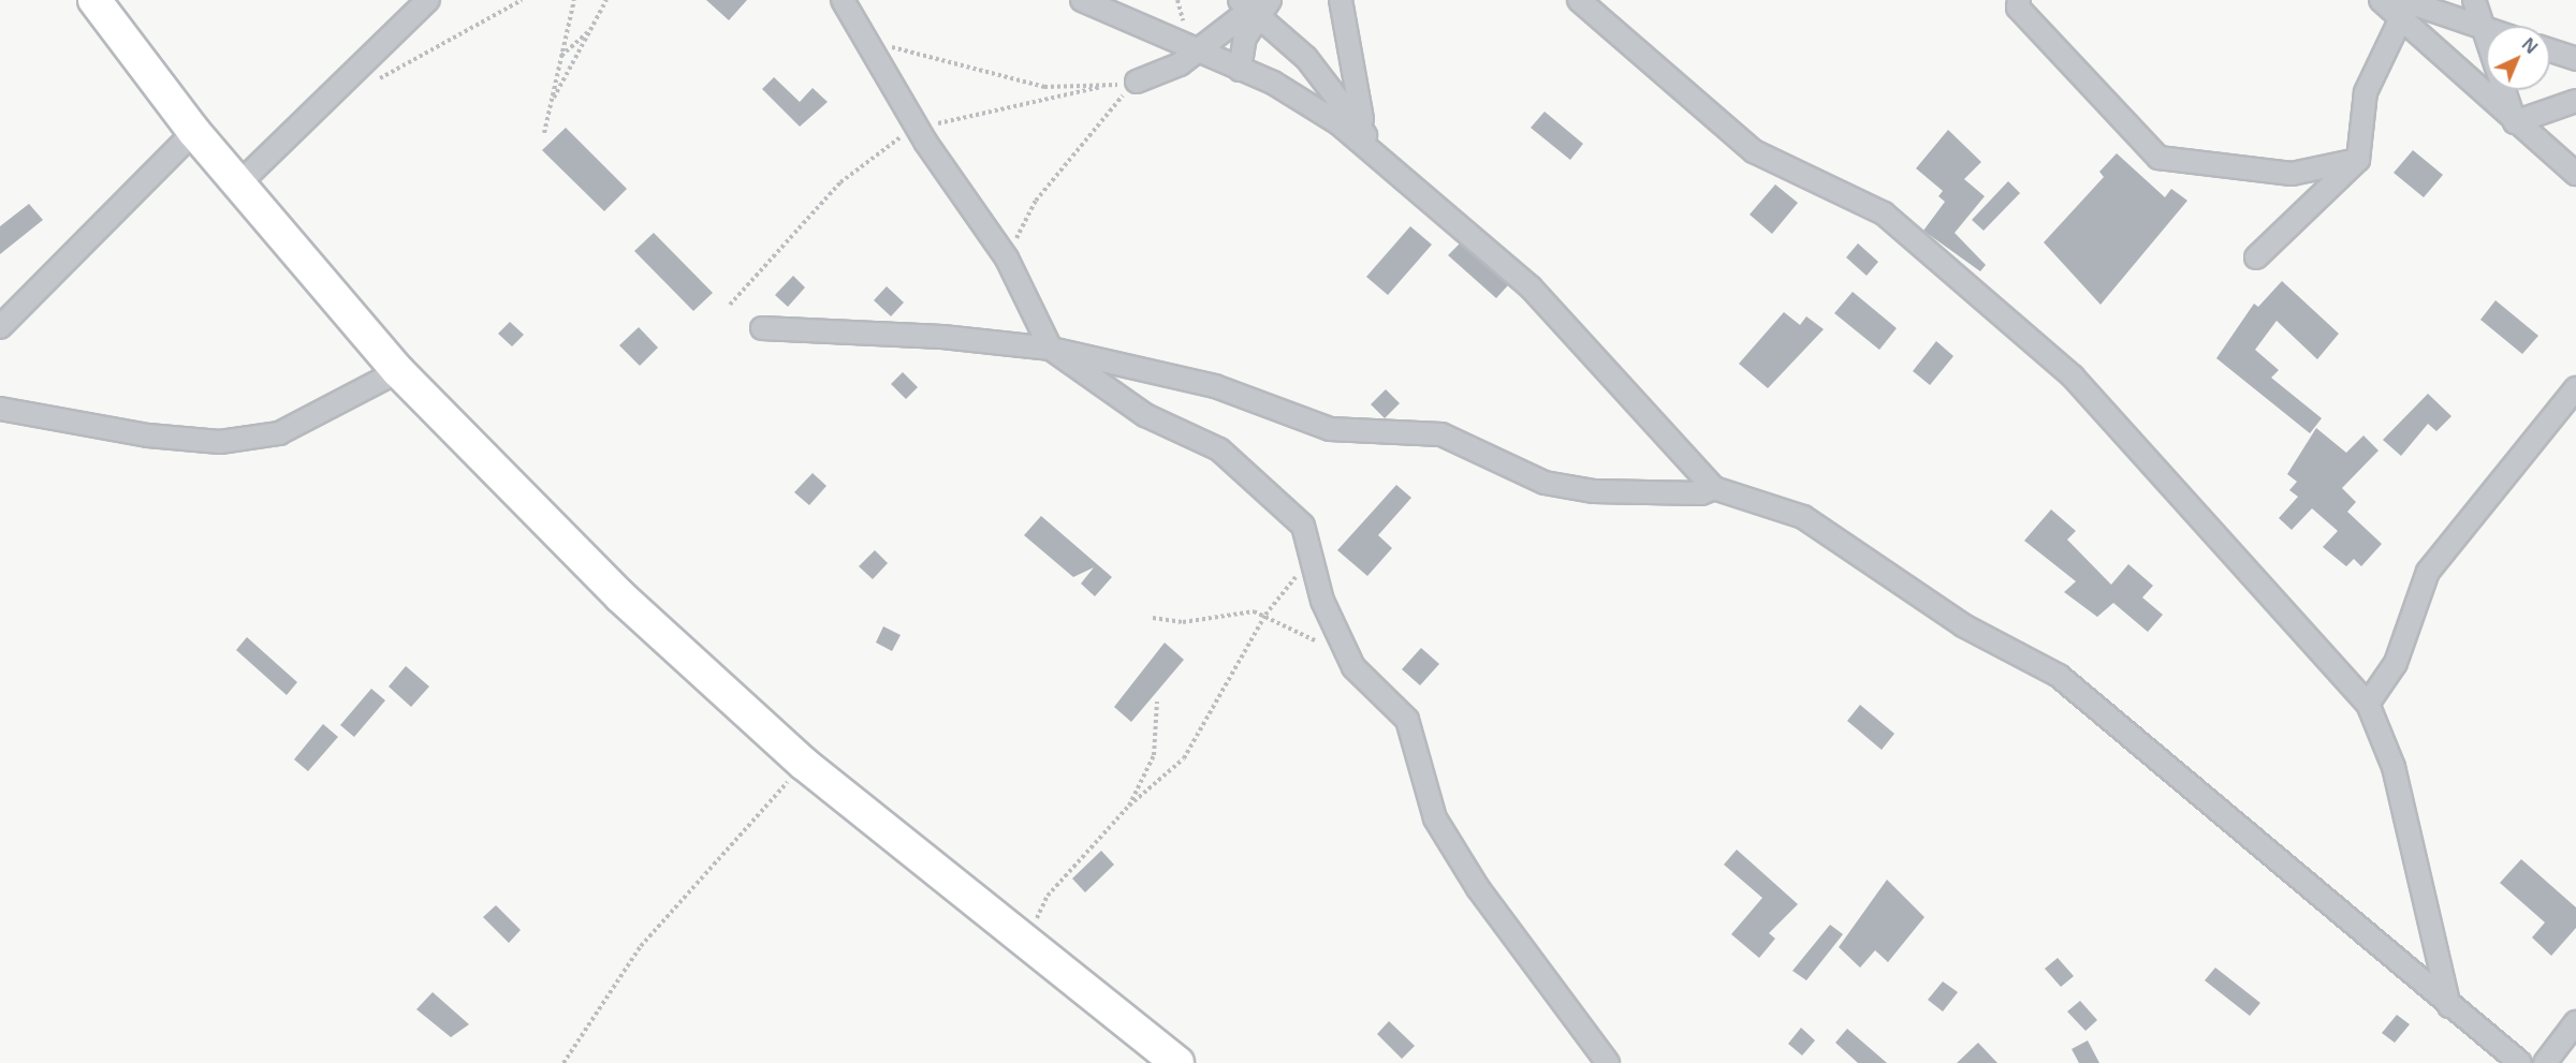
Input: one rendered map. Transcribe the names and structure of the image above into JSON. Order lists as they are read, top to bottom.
{
  "north": "top right"
}
